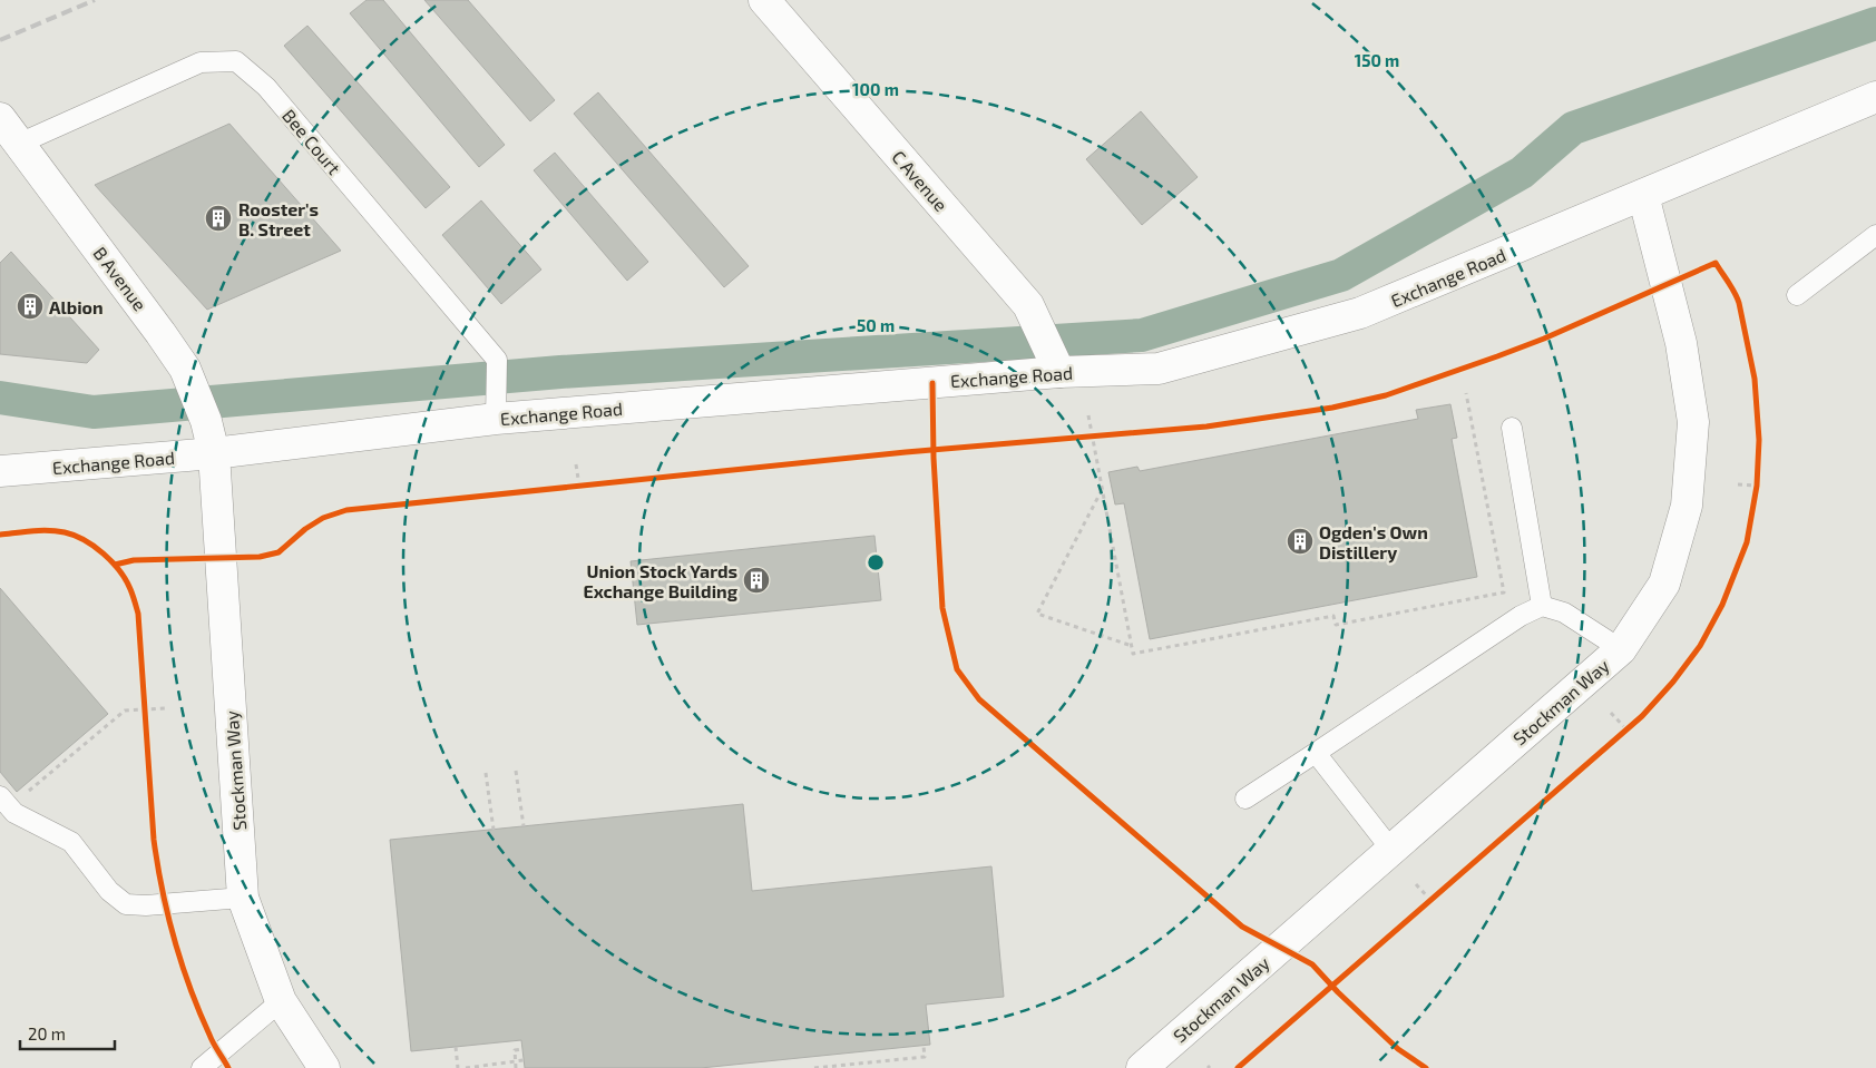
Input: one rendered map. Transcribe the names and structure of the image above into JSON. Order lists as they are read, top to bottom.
{
  "streets": {
    "street": [
      "C Avenue",
      "Exchange Road",
      "B Avenue",
      "Stockman Way"
    ],
    "lane": ["Bee Court"]
  },
  "crossings": [
    ["Bee Court", "Exchange Road"],
    ["Bee Court", "B Avenue"],
    ["C Avenue", "Exchange Road"],
    ["Exchange Road", "B Avenue"],
    ["Exchange Road", "Stockman Way"],
    ["B Avenue", "Stockman Way"]
  ],
  "places": {
    "building": [
      "Rooster's B. Street",
      "Albion",
      "Ogden's Own Distillery",
      "Union Stock Yards Exchange Building"
    ]
  },
  "scale_bar": "20 m",
  "rings": ["150 m", "100 m", "50 m"]
}
